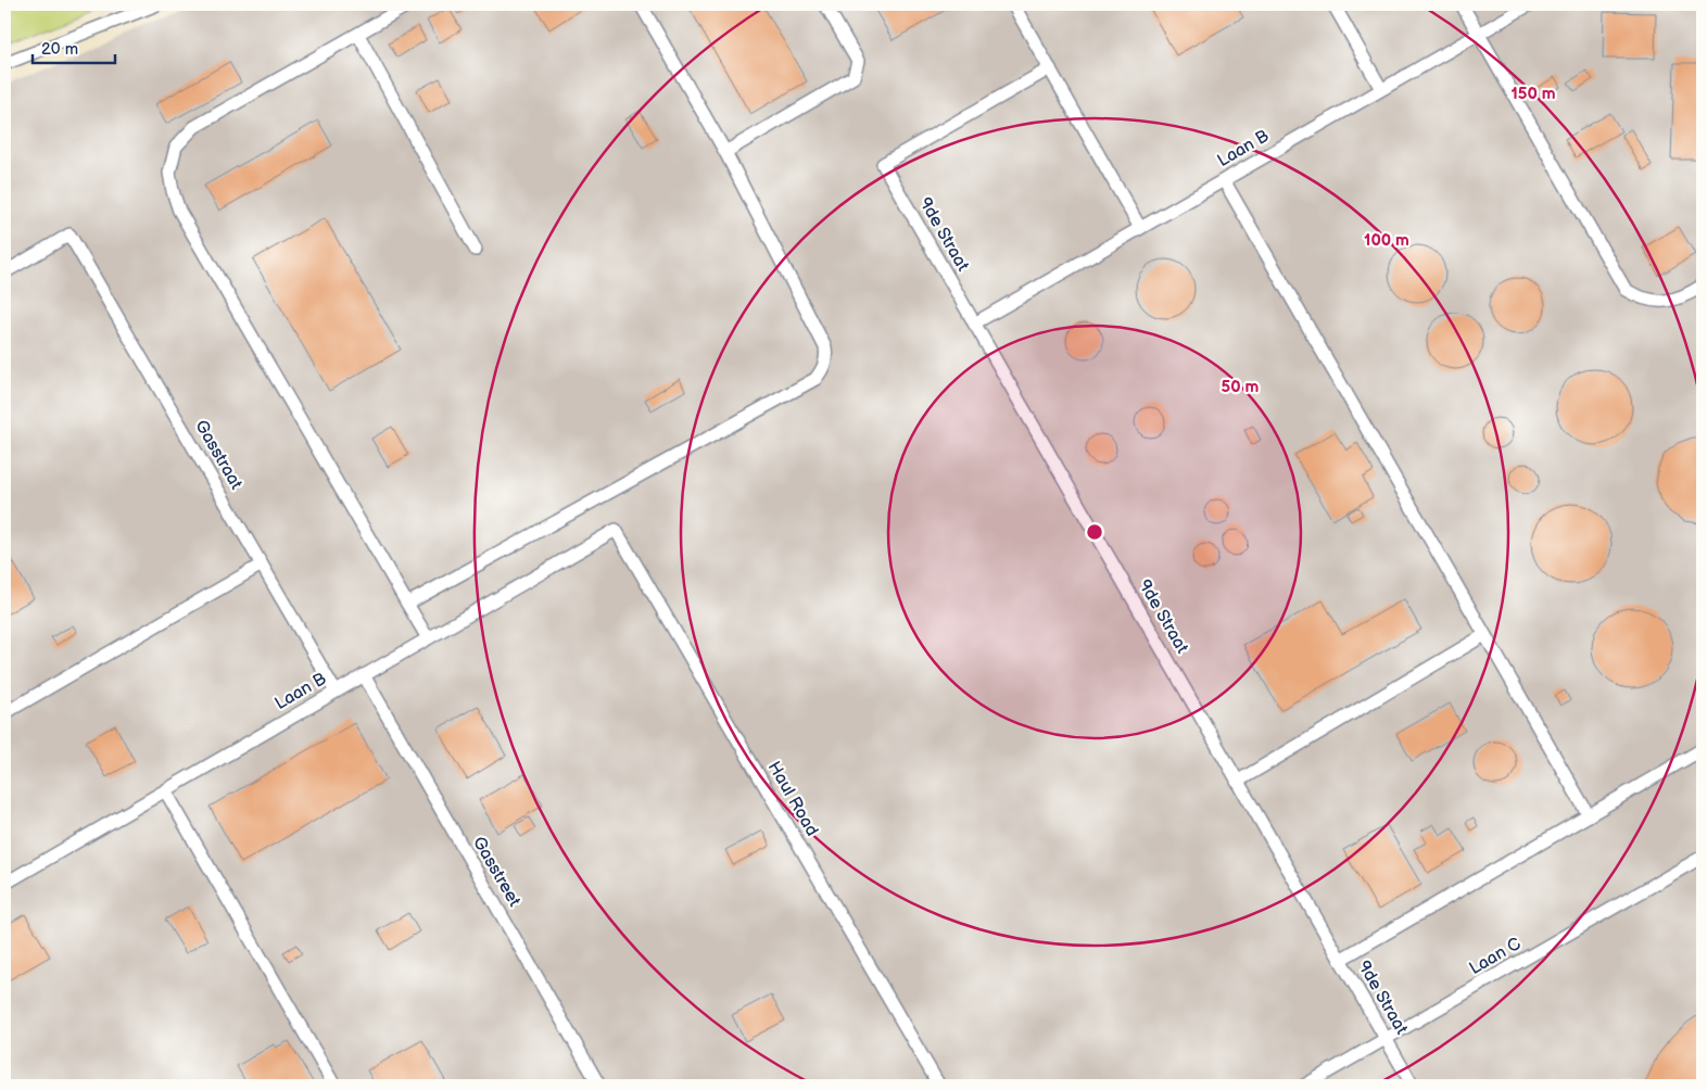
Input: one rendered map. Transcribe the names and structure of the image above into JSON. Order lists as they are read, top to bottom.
{
  "streets": {
    "lane": [
      "Laan B",
      "9de Straat",
      "Gasstraat",
      "Haul Road",
      "Gasstreet",
      "Laan C"
    ]
  },
  "crossings": [
    ["Laan B", "9de Straat"],
    ["Laan B", "Gasstraat"],
    ["Laan B", "Haul Road"],
    ["Laan B", "Gasstreet"],
    ["9de Straat", "Laan C"]
  ],
  "scale_bar": "20 m",
  "rings": ["150 m", "100 m", "50 m"]
}
